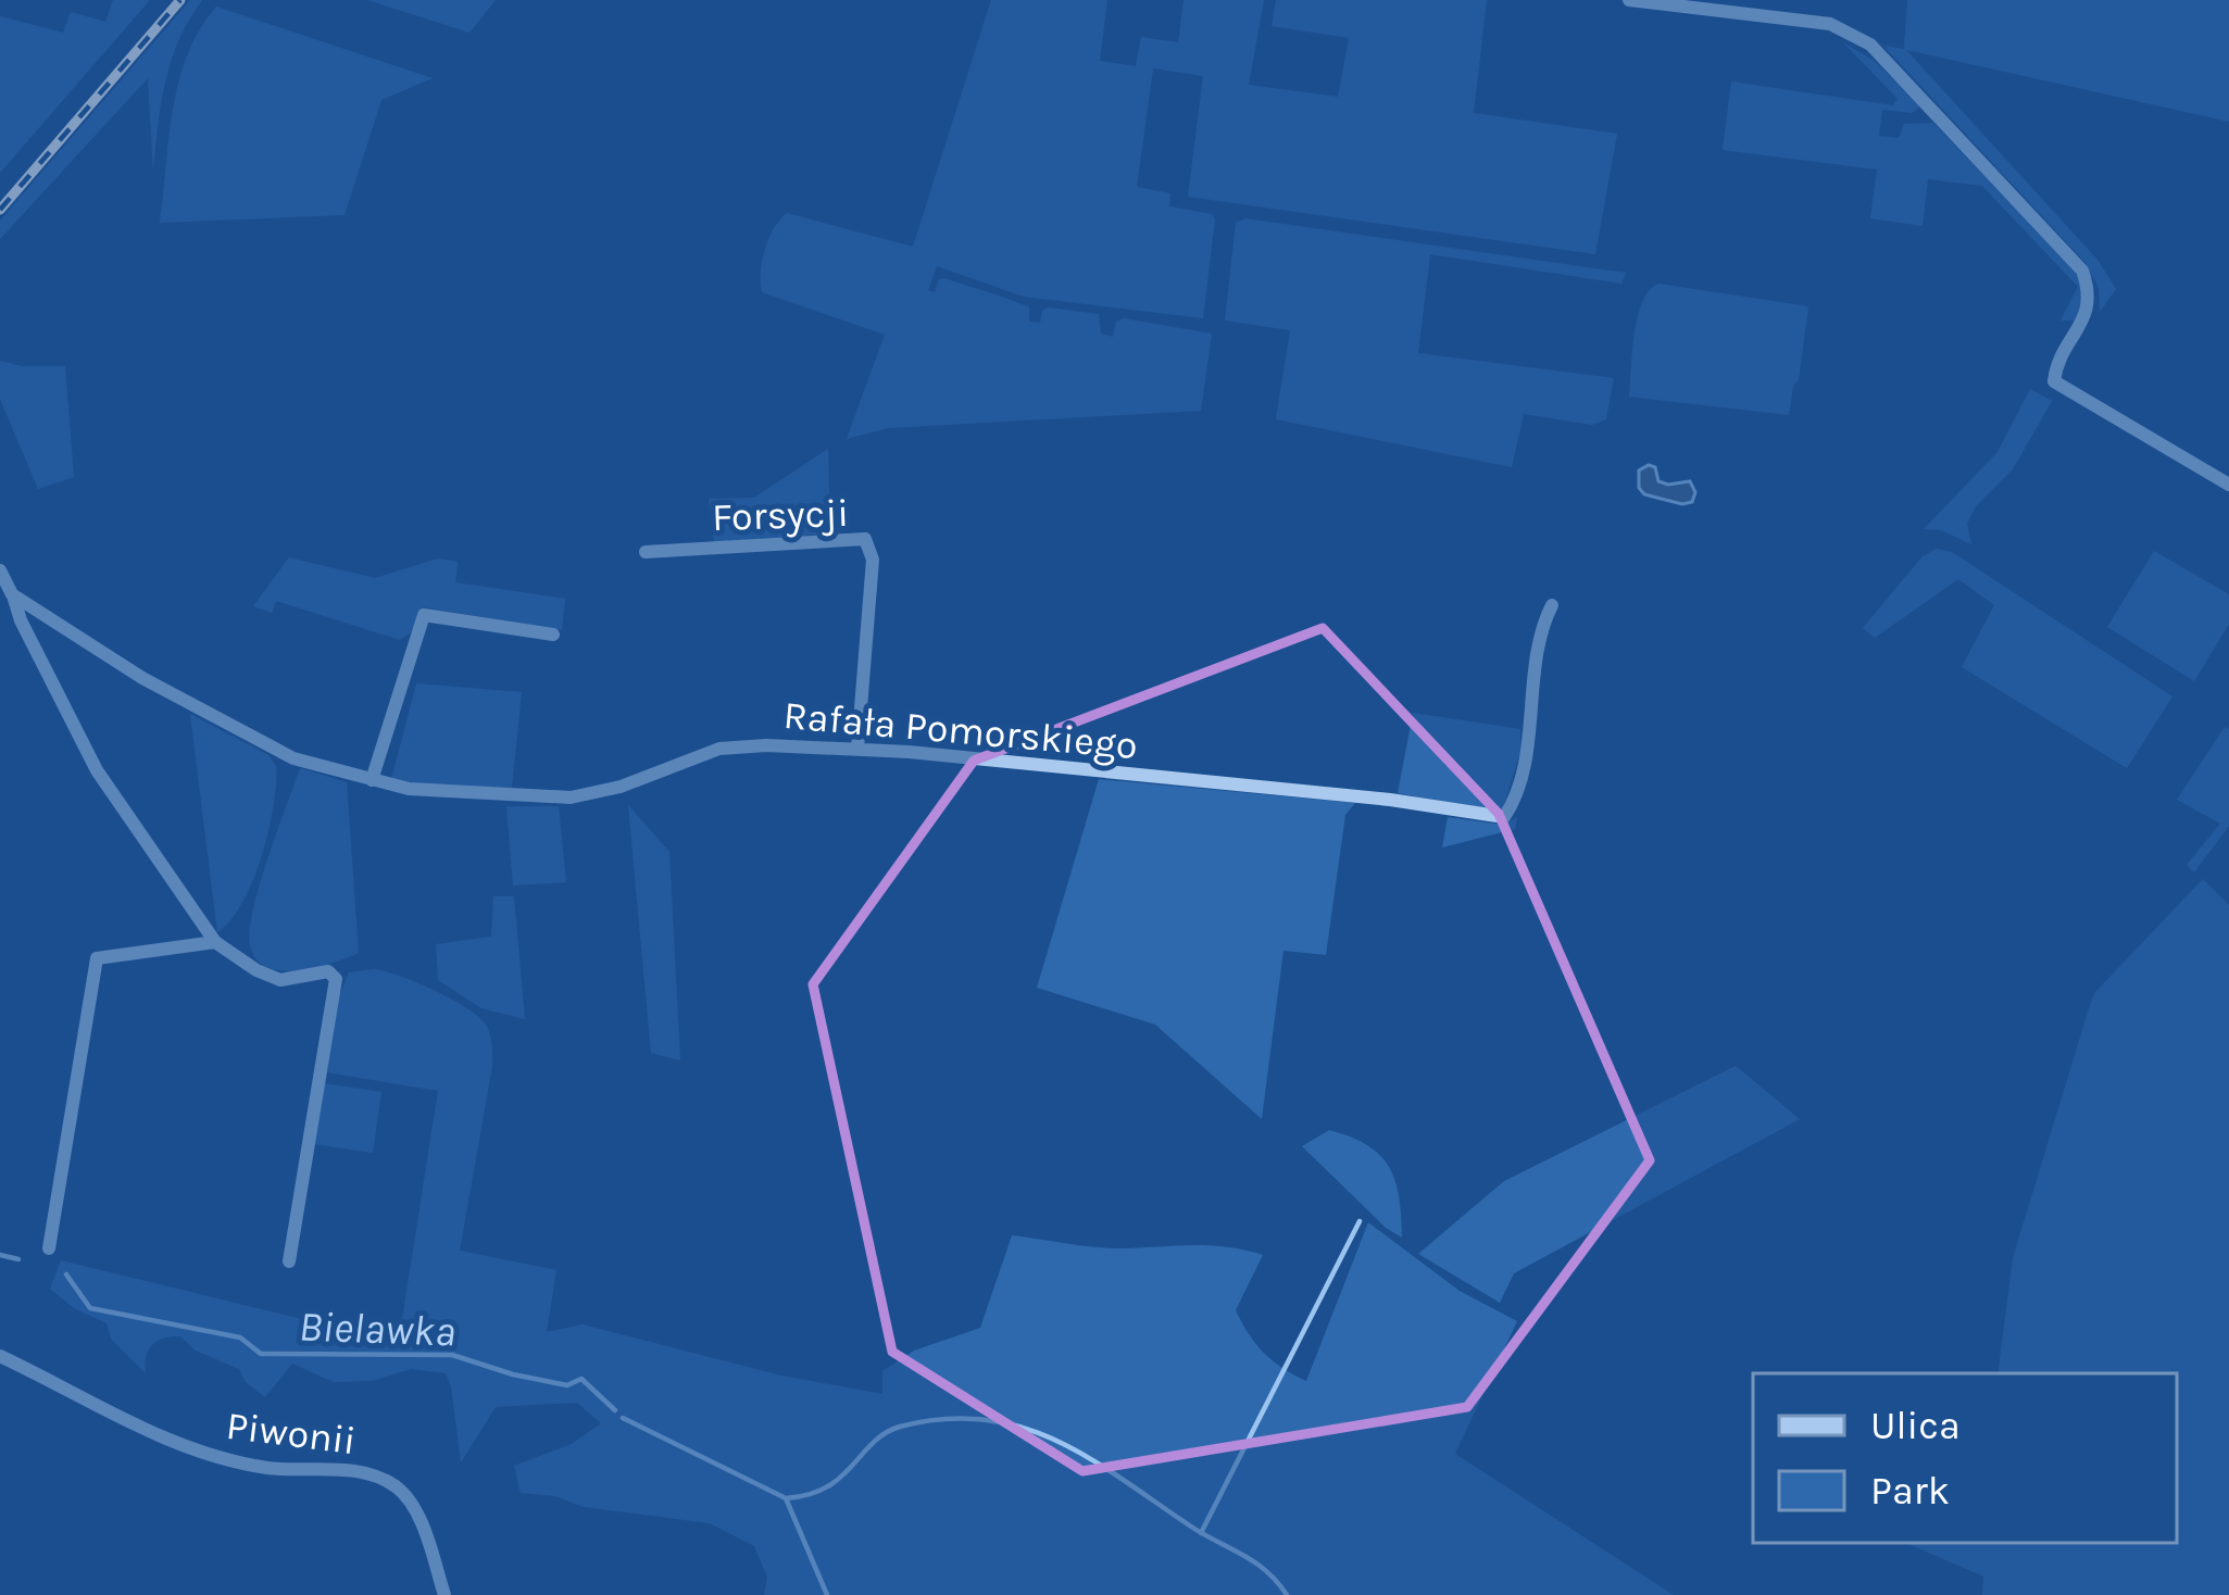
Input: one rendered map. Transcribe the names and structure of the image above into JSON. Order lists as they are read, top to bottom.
{
  "streets": {
    "street": ["Forsycji", "Rafała Pomorskiego", "Piwonii"]
  },
  "crossings": [
    ["Forsycji", "Rafała Pomorskiego"]
  ],
  "water": ["Bielawka"],
  "legend": ["Ulica", "Park"]
}
